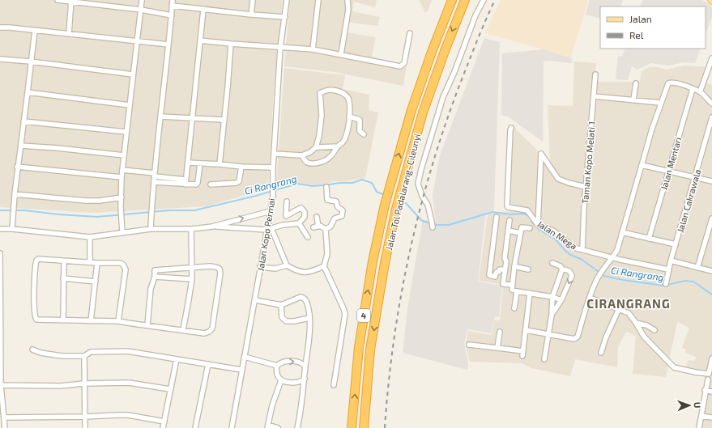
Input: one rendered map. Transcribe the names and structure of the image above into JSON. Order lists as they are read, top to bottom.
{
  "streets": {
    "highway": ["Jalan Tol Padalarang–Cileunyi", "4"],
    "street": [
      "Taman Kopo Melati 1",
      "Jalan Mentari",
      "Jalan Cakrawala",
      "Jalan Kopo Permai",
      "Jalan Mega"
    ]
  },
  "crossings": [
    ["Taman Kopo Melati 1", "Jalan Mega"],
    ["Jalan Cakrawala", "Jalan Mega"]
  ],
  "districts": ["CIRANGRANG"],
  "water": ["Ci Rangrang"],
  "legend": ["Jalan", "Rel"],
  "north": "right"
}
